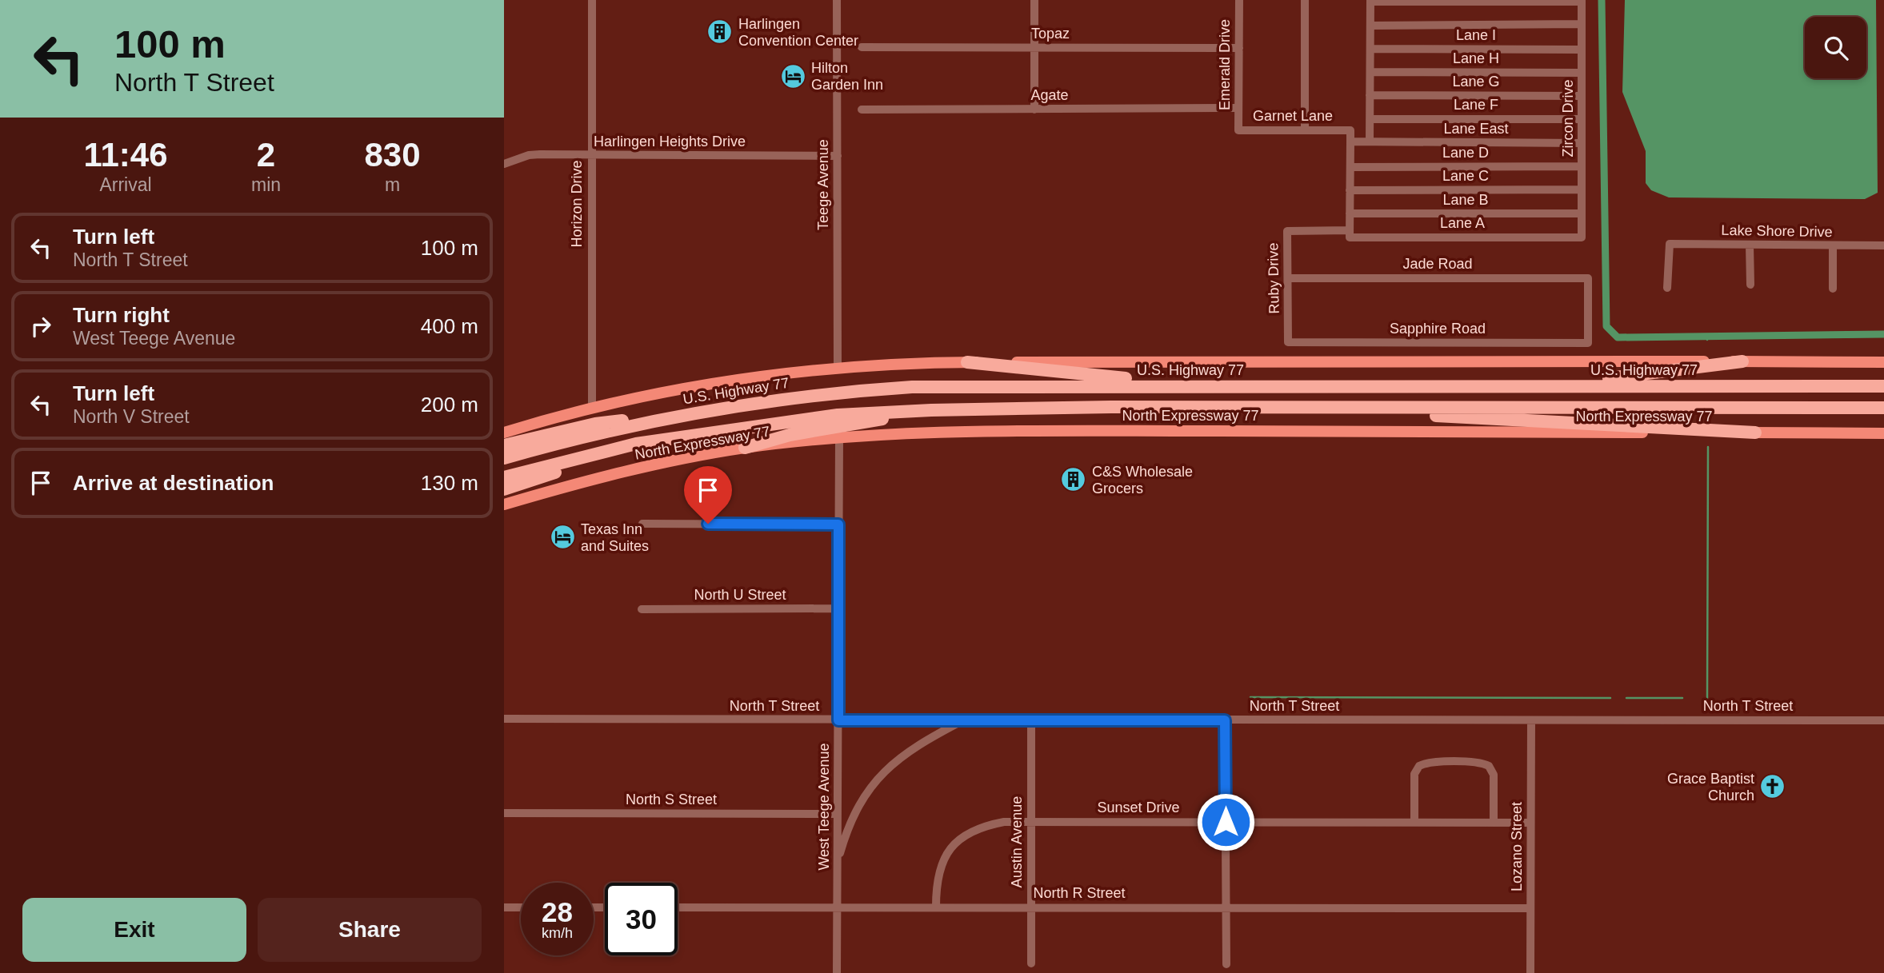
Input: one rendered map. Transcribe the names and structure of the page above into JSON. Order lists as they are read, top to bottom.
{
  "streets": {
    "highway": ["U.S. Highway 77"],
    "main road": ["North Expressway 77"],
    "street": [
      "Topaz",
      "Lane I",
      "Lane H",
      "Emerald Drive",
      "Lane G",
      "Agate",
      "Lane F",
      "Garnet Lane",
      "Zircon Drive",
      "Lane East",
      "Harlingen Heights Drive",
      "Lane D",
      "Lane C",
      "Teege Avenue",
      "Lane B",
      "Horizon Drive",
      "Lane A",
      "Lake Shore Drive",
      "Jade Road",
      "Ruby Drive",
      "Sapphire Road",
      "North U Street",
      "North T Street",
      "North S Street",
      "West Teege Avenue",
      "Sunset Drive",
      "Austin Avenue",
      "Lozano Street",
      "North R Street"
    ]
  },
  "crossings": [
    ["Topaz", "Emerald Drive"],
    ["Lane I", "Zircon Drive"],
    ["Lane H", "Zircon Drive"],
    ["Emerald Drive", "Agate"],
    ["Emerald Drive", "Garnet Lane"],
    ["Lane G", "Zircon Drive"],
    ["Lane F", "Zircon Drive"],
    ["Zircon Drive", "Lane East"],
    ["Zircon Drive", "Lane D"],
    ["Zircon Drive", "Lane C"],
    ["Zircon Drive", "Lane B"],
    ["Zircon Drive", "Lane A"],
    ["Harlingen Heights Drive", "Teege Avenue"],
    ["Harlingen Heights Drive", "Horizon Drive"],
    ["Lane A", "Ruby Drive"],
    ["Jade Road", "Ruby Drive"],
    ["Jade Road", "Sapphire Road"],
    ["Ruby Drive", "Sapphire Road"],
    ["North Expressway 77", "West Teege Avenue"],
    ["North U Street", "West Teege Avenue"],
    ["North T Street", "West Teege Avenue"],
    ["North T Street", "Austin Avenue"],
    ["North T Street", "Lozano Street"],
    ["North S Street", "West Teege Avenue"],
    ["West Teege Avenue", "North R Street"],
    ["Sunset Drive", "Austin Avenue"],
    ["Sunset Drive", "Lozano Street"],
    ["Sunset Drive", "North R Street"],
    ["Austin Avenue", "North R Street"],
    ["Lozano Street", "North R Street"]
  ],
  "places": {
    "building": ["Harlingen Convention Center", "C&S Wholesale Grocers"],
    "hotel": ["Hilton Garden Inn", "Texas Inn and Suites"],
    "church": ["Grace Baptist Church"]
  },
  "page": {
    "turn": ["100 m", "North T Street"],
    "eta": [
      "11:46",
      "Arrival",
      "2",
      "min",
      "830",
      "m"
    ],
    "list": [
      {
        "name": "Turn left",
        "note": "North T Street",
        "value": "100 m"
      },
      {
        "name": "Turn right",
        "note": "West Teege Avenue",
        "value": "400 m"
      },
      {
        "name": "Turn left",
        "note": "North V Street",
        "value": "200 m"
      },
      {
        "name": "Arrive at destination",
        "value": "130 m"
      }
    ],
    "speed": "28 km/h",
    "limit": "30",
    "buttons": ["Exit", "Share"]
  }
}
